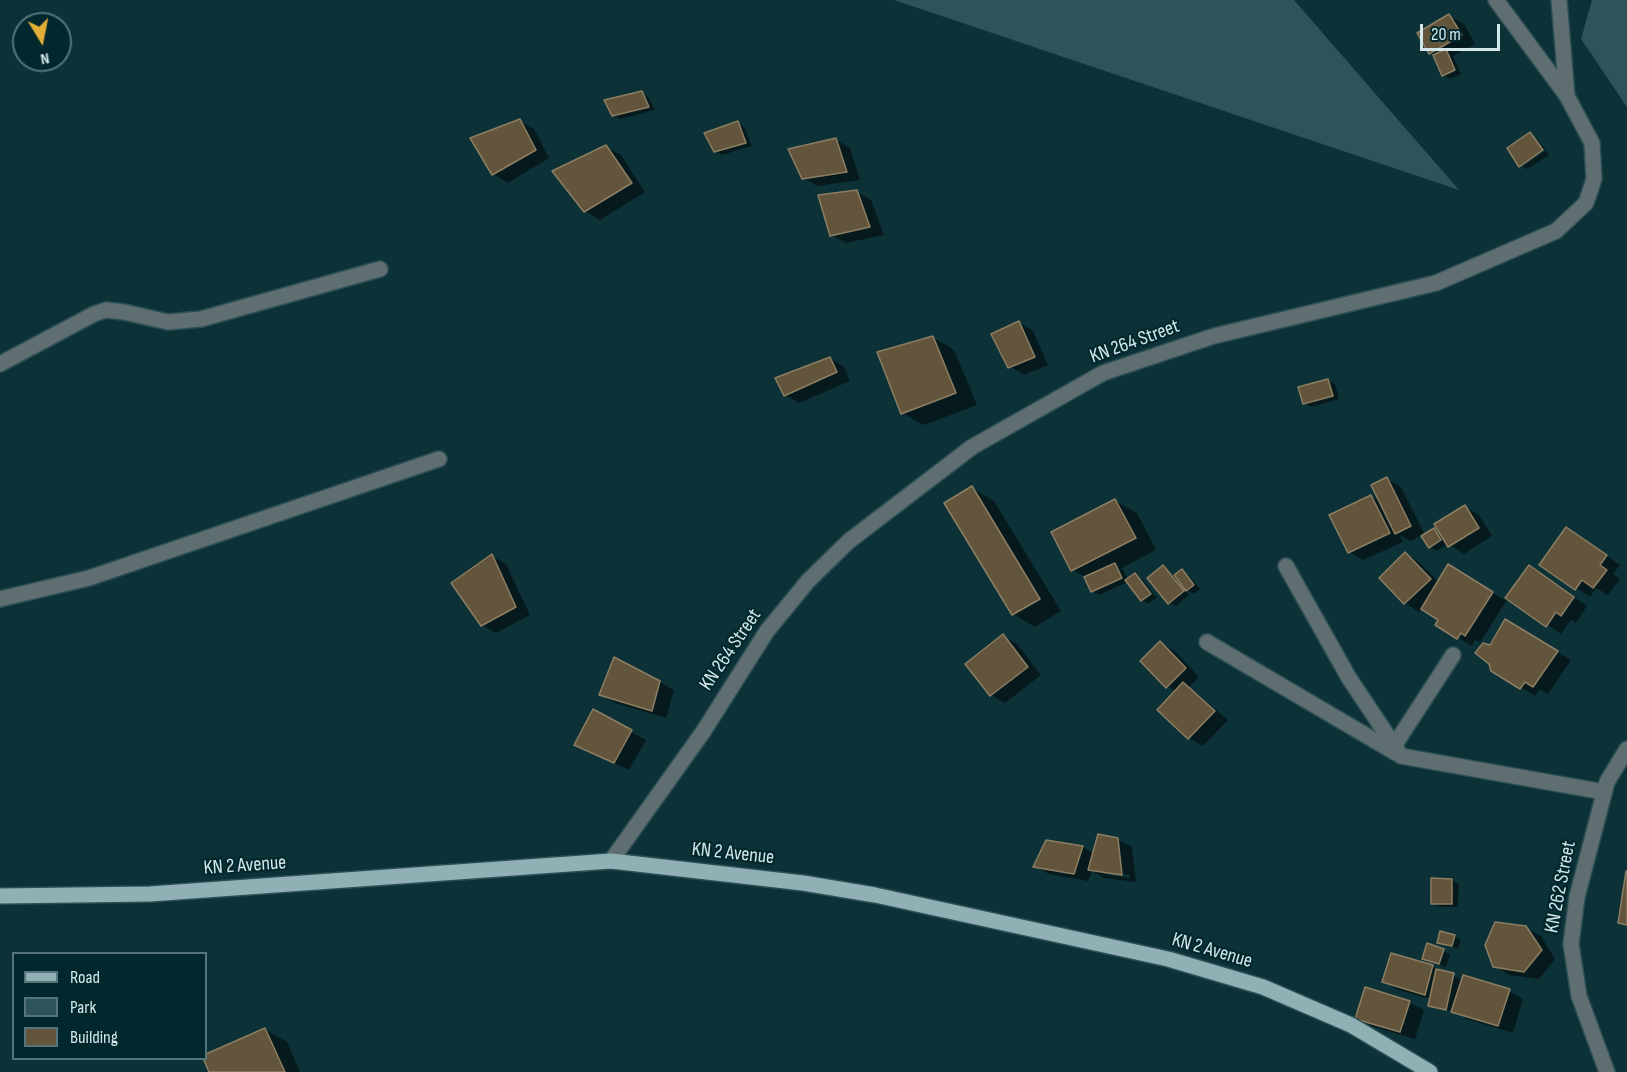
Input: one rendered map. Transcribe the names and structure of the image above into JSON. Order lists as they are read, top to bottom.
{
  "streets": {
    "main road": ["KN 2 Avenue"],
    "street": ["KN 264 Street", "KN 262 Street"]
  },
  "crossings": [
    ["KN 264 Street", "KN 2 Avenue"]
  ],
  "legend": ["Road", "Park", "Building"],
  "scale_bar": "20 m",
  "north": "bottom"
}
